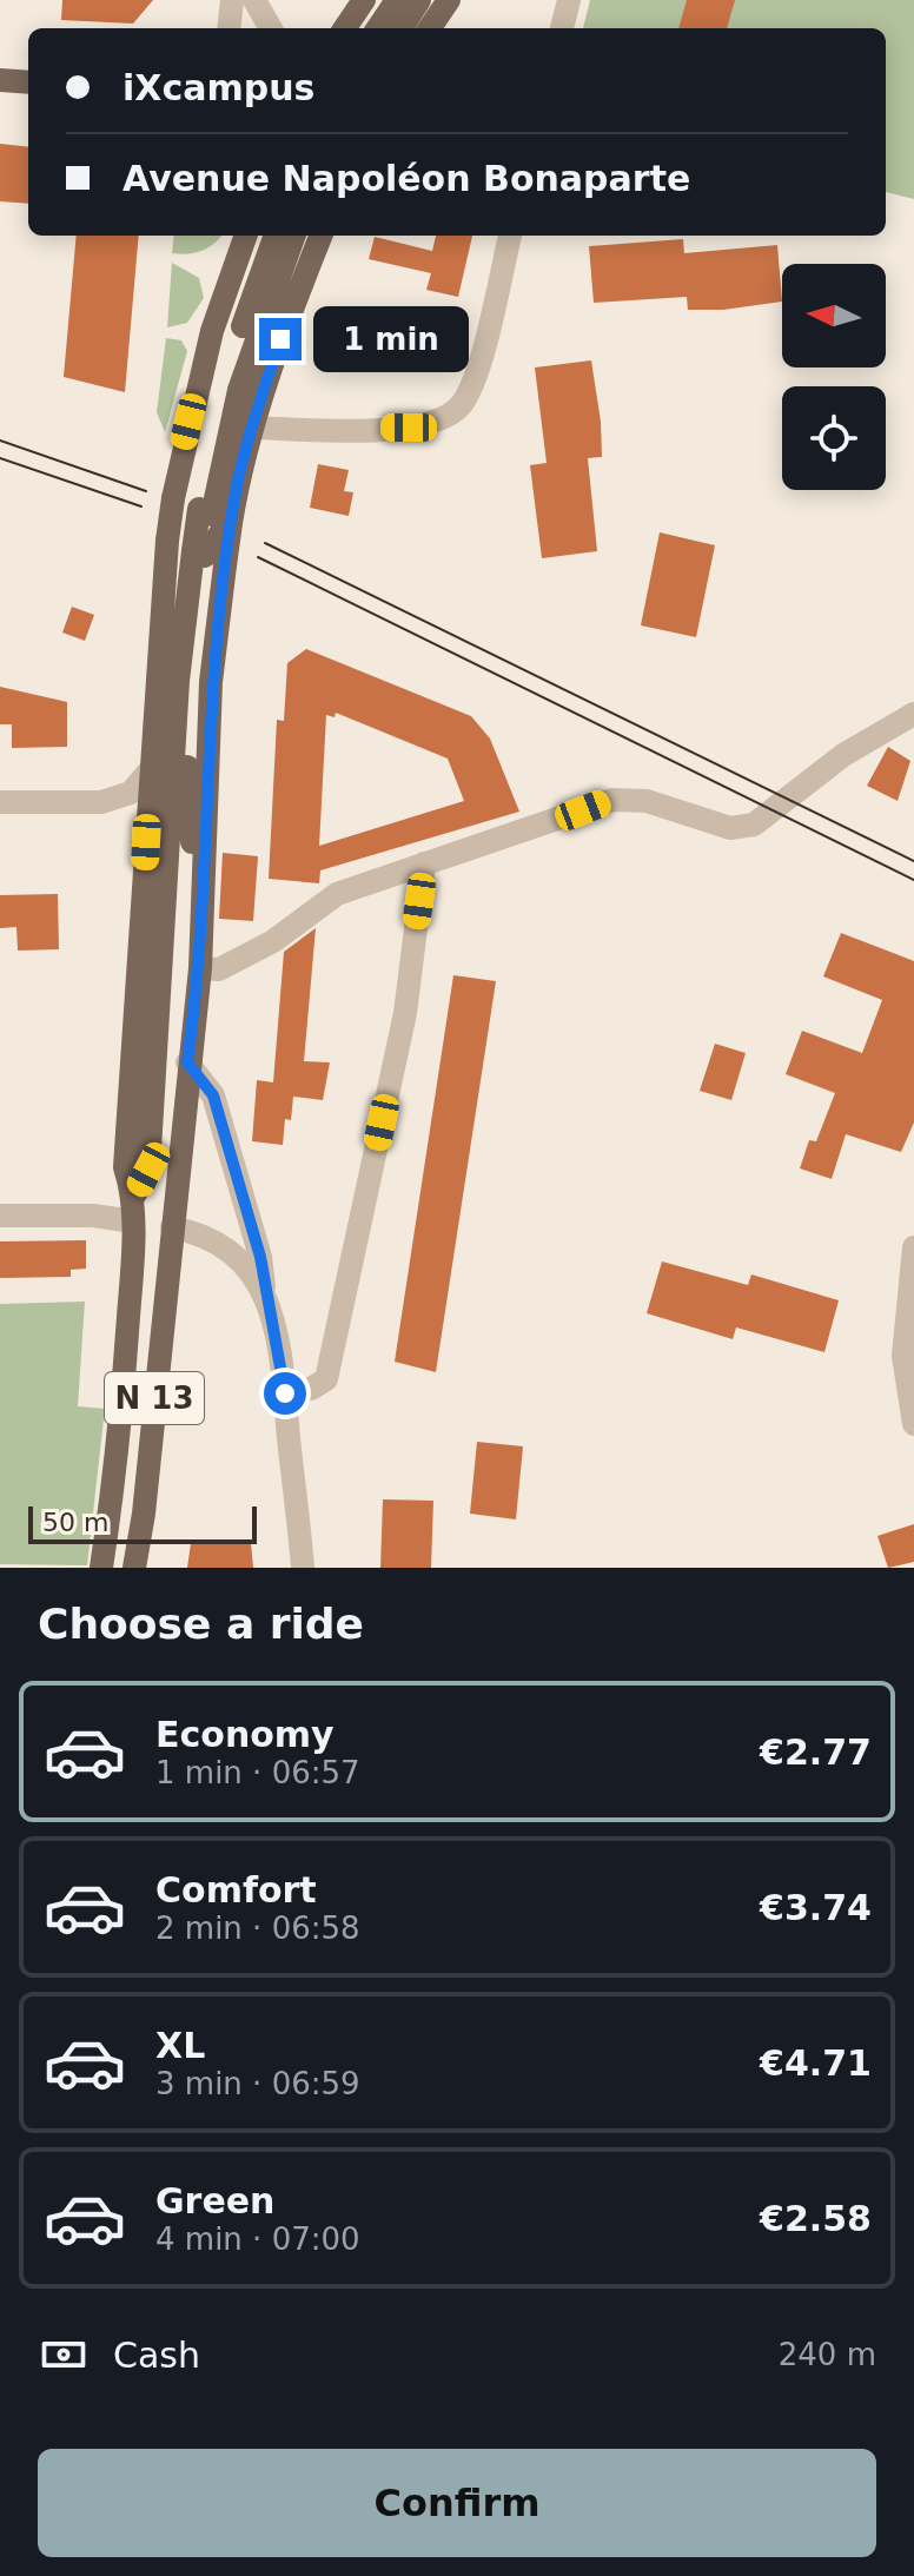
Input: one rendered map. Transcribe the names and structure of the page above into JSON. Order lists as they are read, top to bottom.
{
  "streets": {
    "main road": ["N 13"]
  },
  "scale_bar": "50 m",
  "north": "left",
  "page": {
    "banner": ["iXcampus", "Avenue Napoléon Bonaparte"],
    "bubble": "1 min",
    "scale": "50 m",
    "heading": "Choose a ride",
    "list": [
      {
        "name": "Economy",
        "note": "1 min · 06:57",
        "value": "€2.77"
      },
      {
        "name": "Comfort",
        "note": "2 min · 06:58",
        "value": "€3.74"
      },
      {
        "name": "XL",
        "note": "3 min · 06:59",
        "value": "€4.71"
      },
      {
        "name": "Green",
        "note": "4 min · 07:00",
        "value": "€2.58"
      }
    ],
    "pay": ["Cash", "240 m"],
    "buttons": "Confirm"
  }
}
